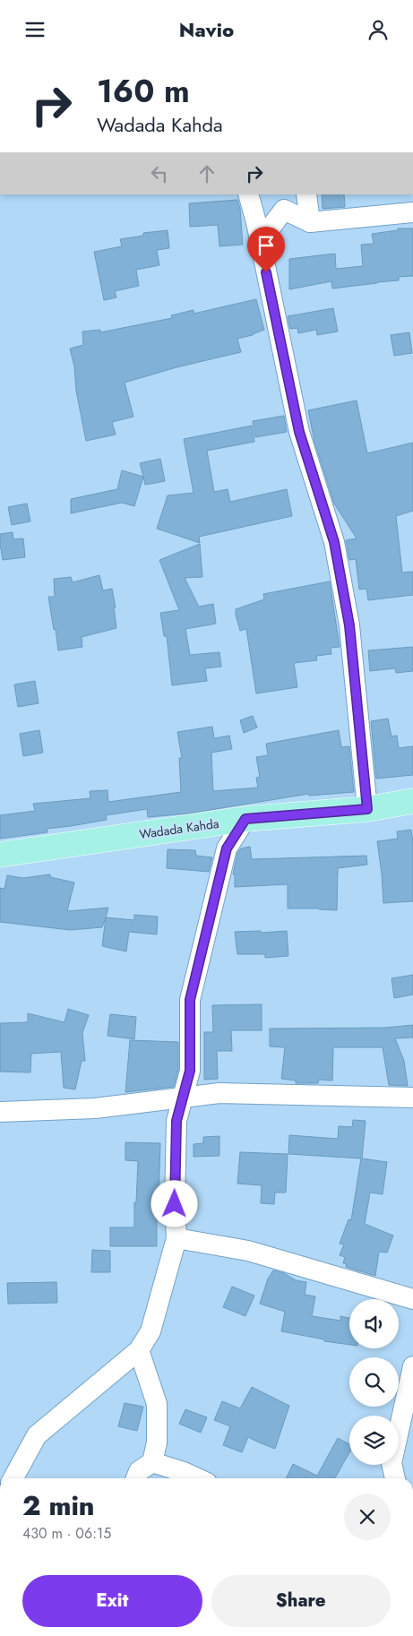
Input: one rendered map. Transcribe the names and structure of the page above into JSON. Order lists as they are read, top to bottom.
{
  "streets": {
    "main road": ["Wadada Kahda"]
  },
  "page": {
    "header": "Navio",
    "turn": ["160 m", "Wadada Kahda"],
    "heading": ["2 min", "430 m · 06:15"],
    "buttons": ["Exit", "Share"]
  }
}
